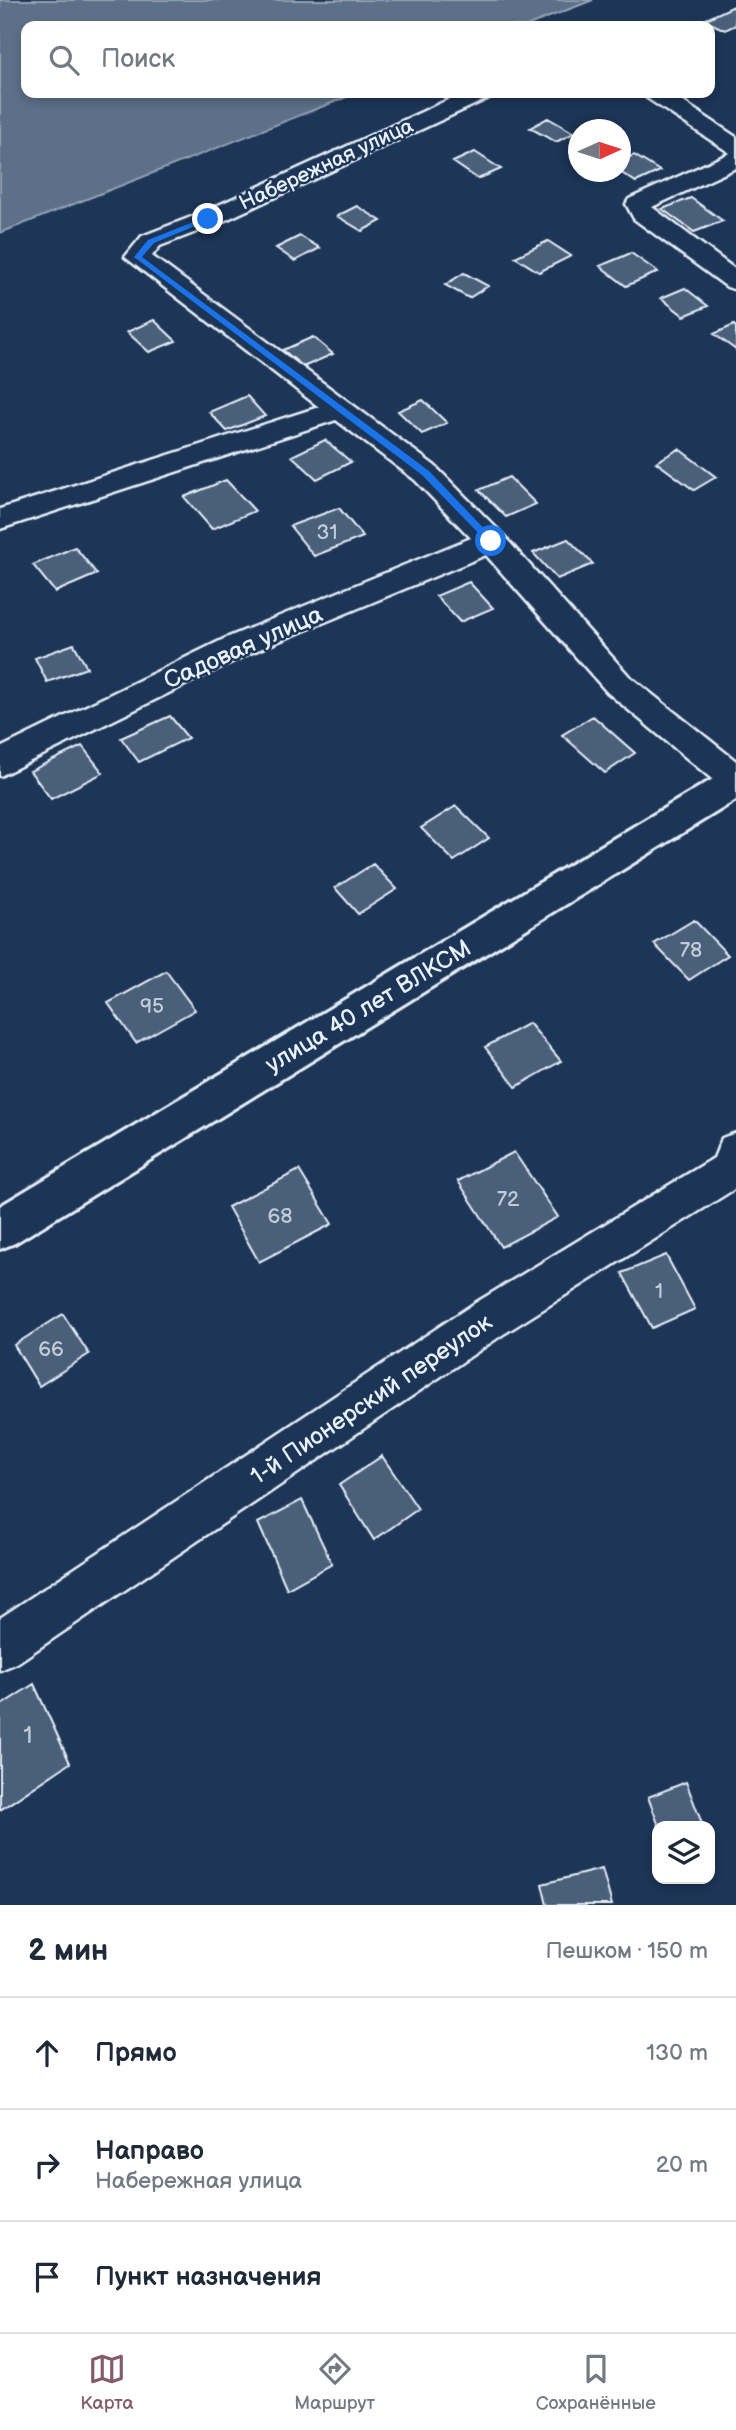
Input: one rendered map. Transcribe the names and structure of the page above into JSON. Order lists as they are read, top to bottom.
{
  "streets": {
    "street": [
      "Набережная улица",
      "Садовая улица",
      "улица 40 лет ВЛКСМ",
      "1-й Пионерский переулок"
    ]
  },
  "house_numbers": [
    "31",
    "78",
    "95",
    "72",
    "68",
    "1",
    "66",
    "1"
  ],
  "north": "right",
  "page": {
    "search": "Поиск",
    "heading": ["2 мин", "Пешком · 150 m"],
    "list": [
      ["Прямо", "130 m"],
      ["Направо", "Набережная улица", "20 m"],
      "Пункт назначения"
    ],
    "nav": ["Карта", "Маршрут", "Сохранённые"]
  }
}
